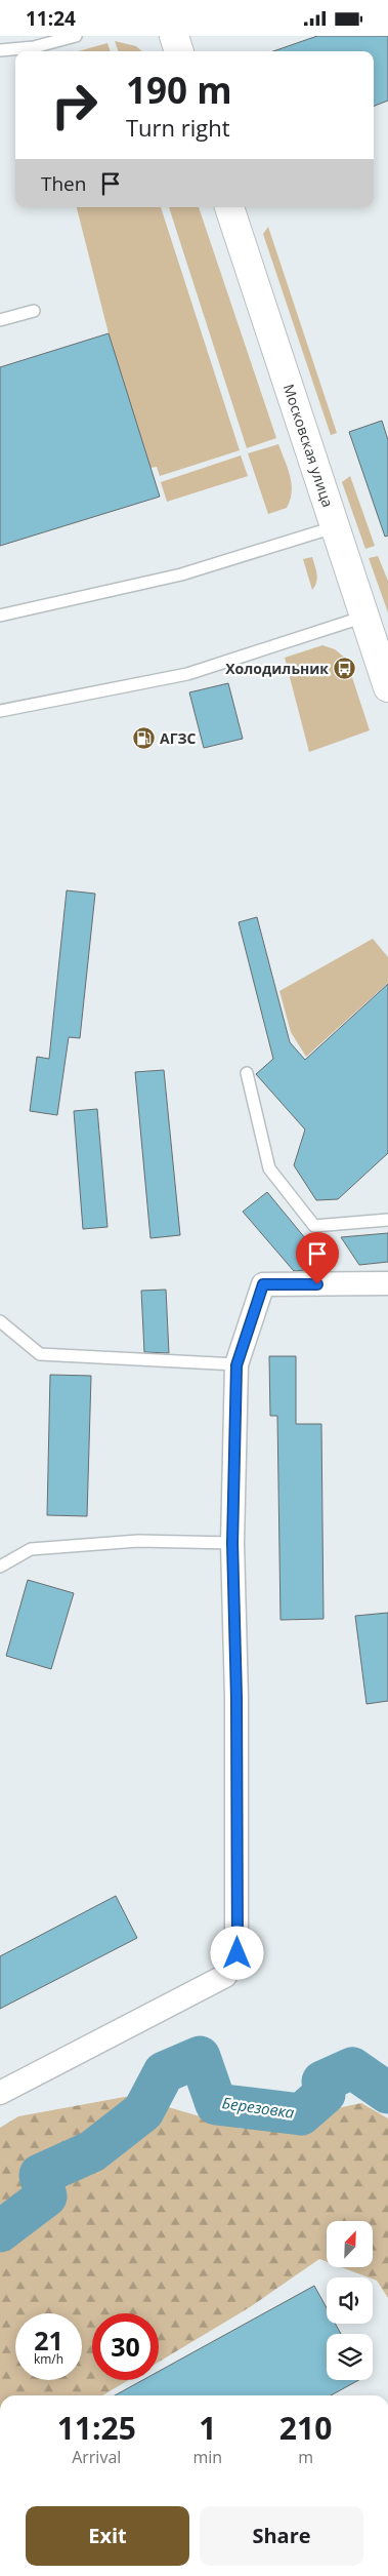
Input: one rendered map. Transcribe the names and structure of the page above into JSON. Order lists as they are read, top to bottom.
{
  "streets": {
    "main road": ["Московская улица"]
  },
  "water": ["Березовка"],
  "places": {
    "bus stop": ["Холодильник"],
    "fuel station": ["АГЗС"]
  },
  "north": "top right",
  "page": {
    "status": "11:24",
    "turn": ["190 m", "Turn right"],
    "then": "Then",
    "speed": "21 km/h",
    "limit": "30",
    "eta": [
      "11:25",
      "Arrival",
      "1",
      "min",
      "210",
      "m"
    ],
    "buttons": ["Exit", "Share"]
  }
}
